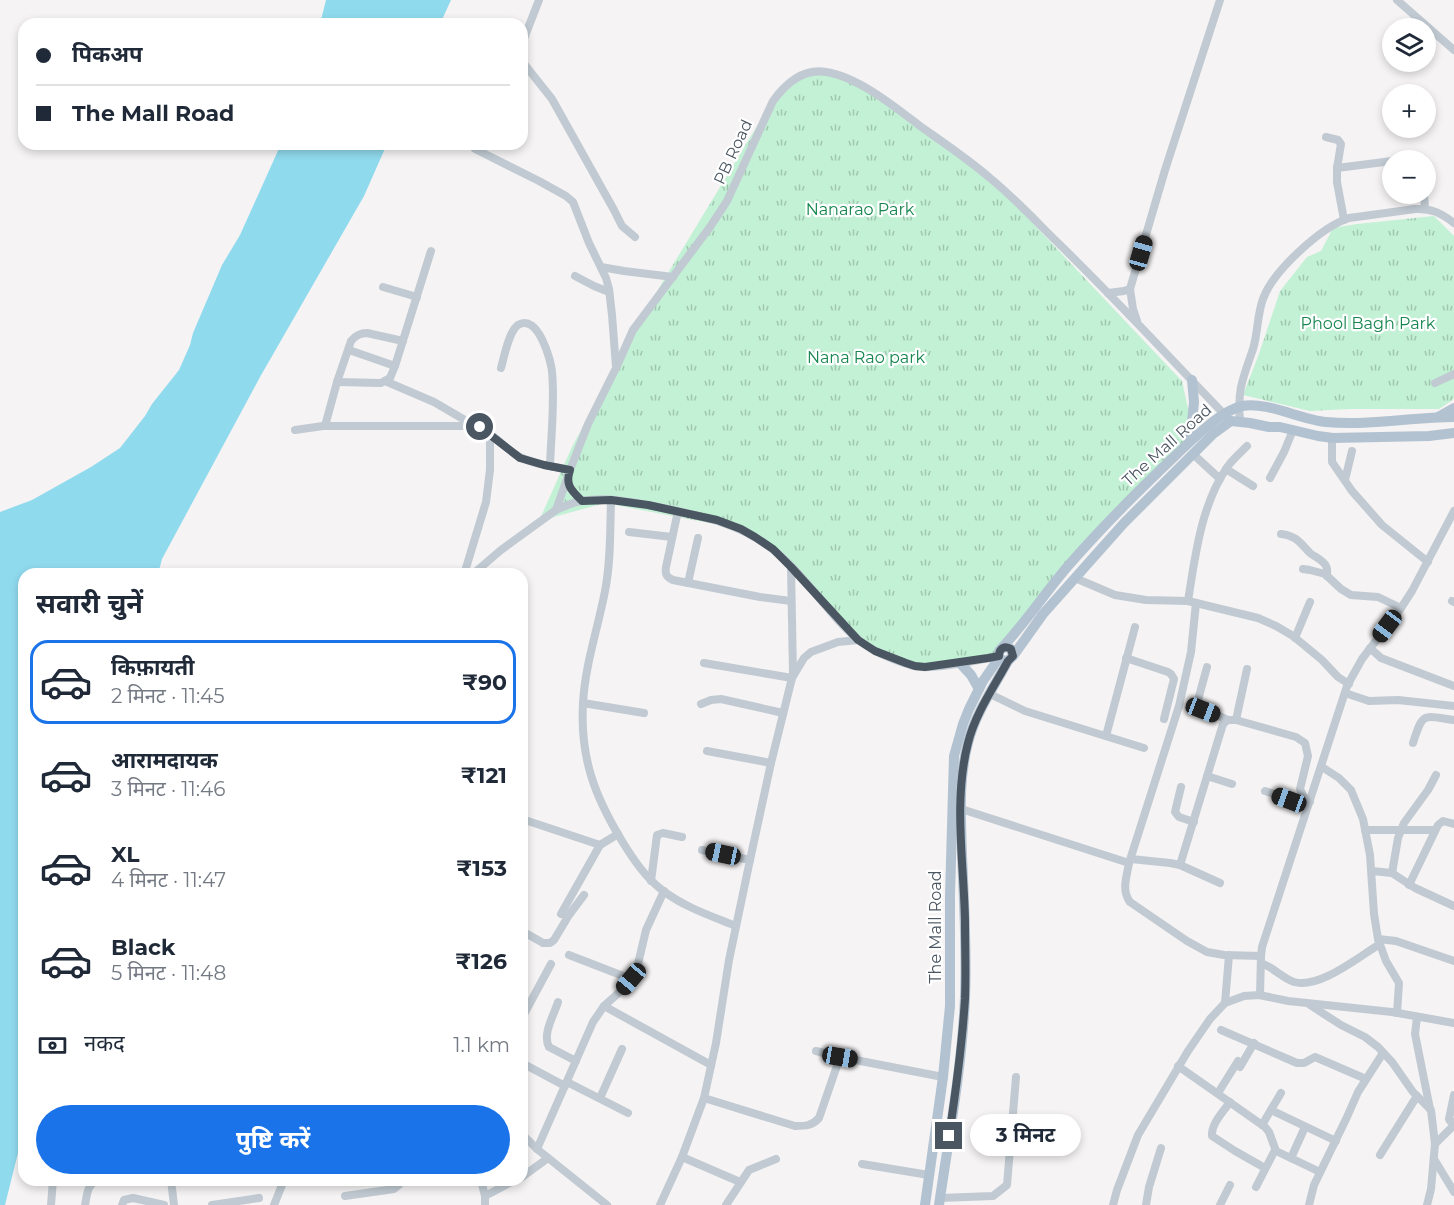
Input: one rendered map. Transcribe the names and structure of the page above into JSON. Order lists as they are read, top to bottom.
{
  "streets": {
    "main road": ["The Mall Road"],
    "street": ["PB Road"]
  },
  "crossings": [
    ["PB Road", "The Mall Road"]
  ],
  "parks": ["Nanarao Park", "Phool Bagh Park", "Nana Rao park"],
  "page": {
    "map_buttons": ["+", "−"],
    "banner": ["पिकअप", "The Mall Road"],
    "heading": "सवारी चुनें",
    "list": [
      {
        "name": "किफ़ायती",
        "note": "2 मिनट · 11:45",
        "value": "₹90"
      },
      {
        "name": "आरामदायक",
        "note": "3 मिनट · 11:46",
        "value": "₹121"
      },
      {
        "name": "XL",
        "note": "4 मिनट · 11:47",
        "value": "₹153"
      },
      {
        "name": "Black",
        "note": "5 मिनट · 11:48",
        "value": "₹126"
      }
    ],
    "pay": ["नकद", "1.1 km"],
    "buttons": "पुष्टि करें",
    "bubble": "3 मिनट"
  }
}
